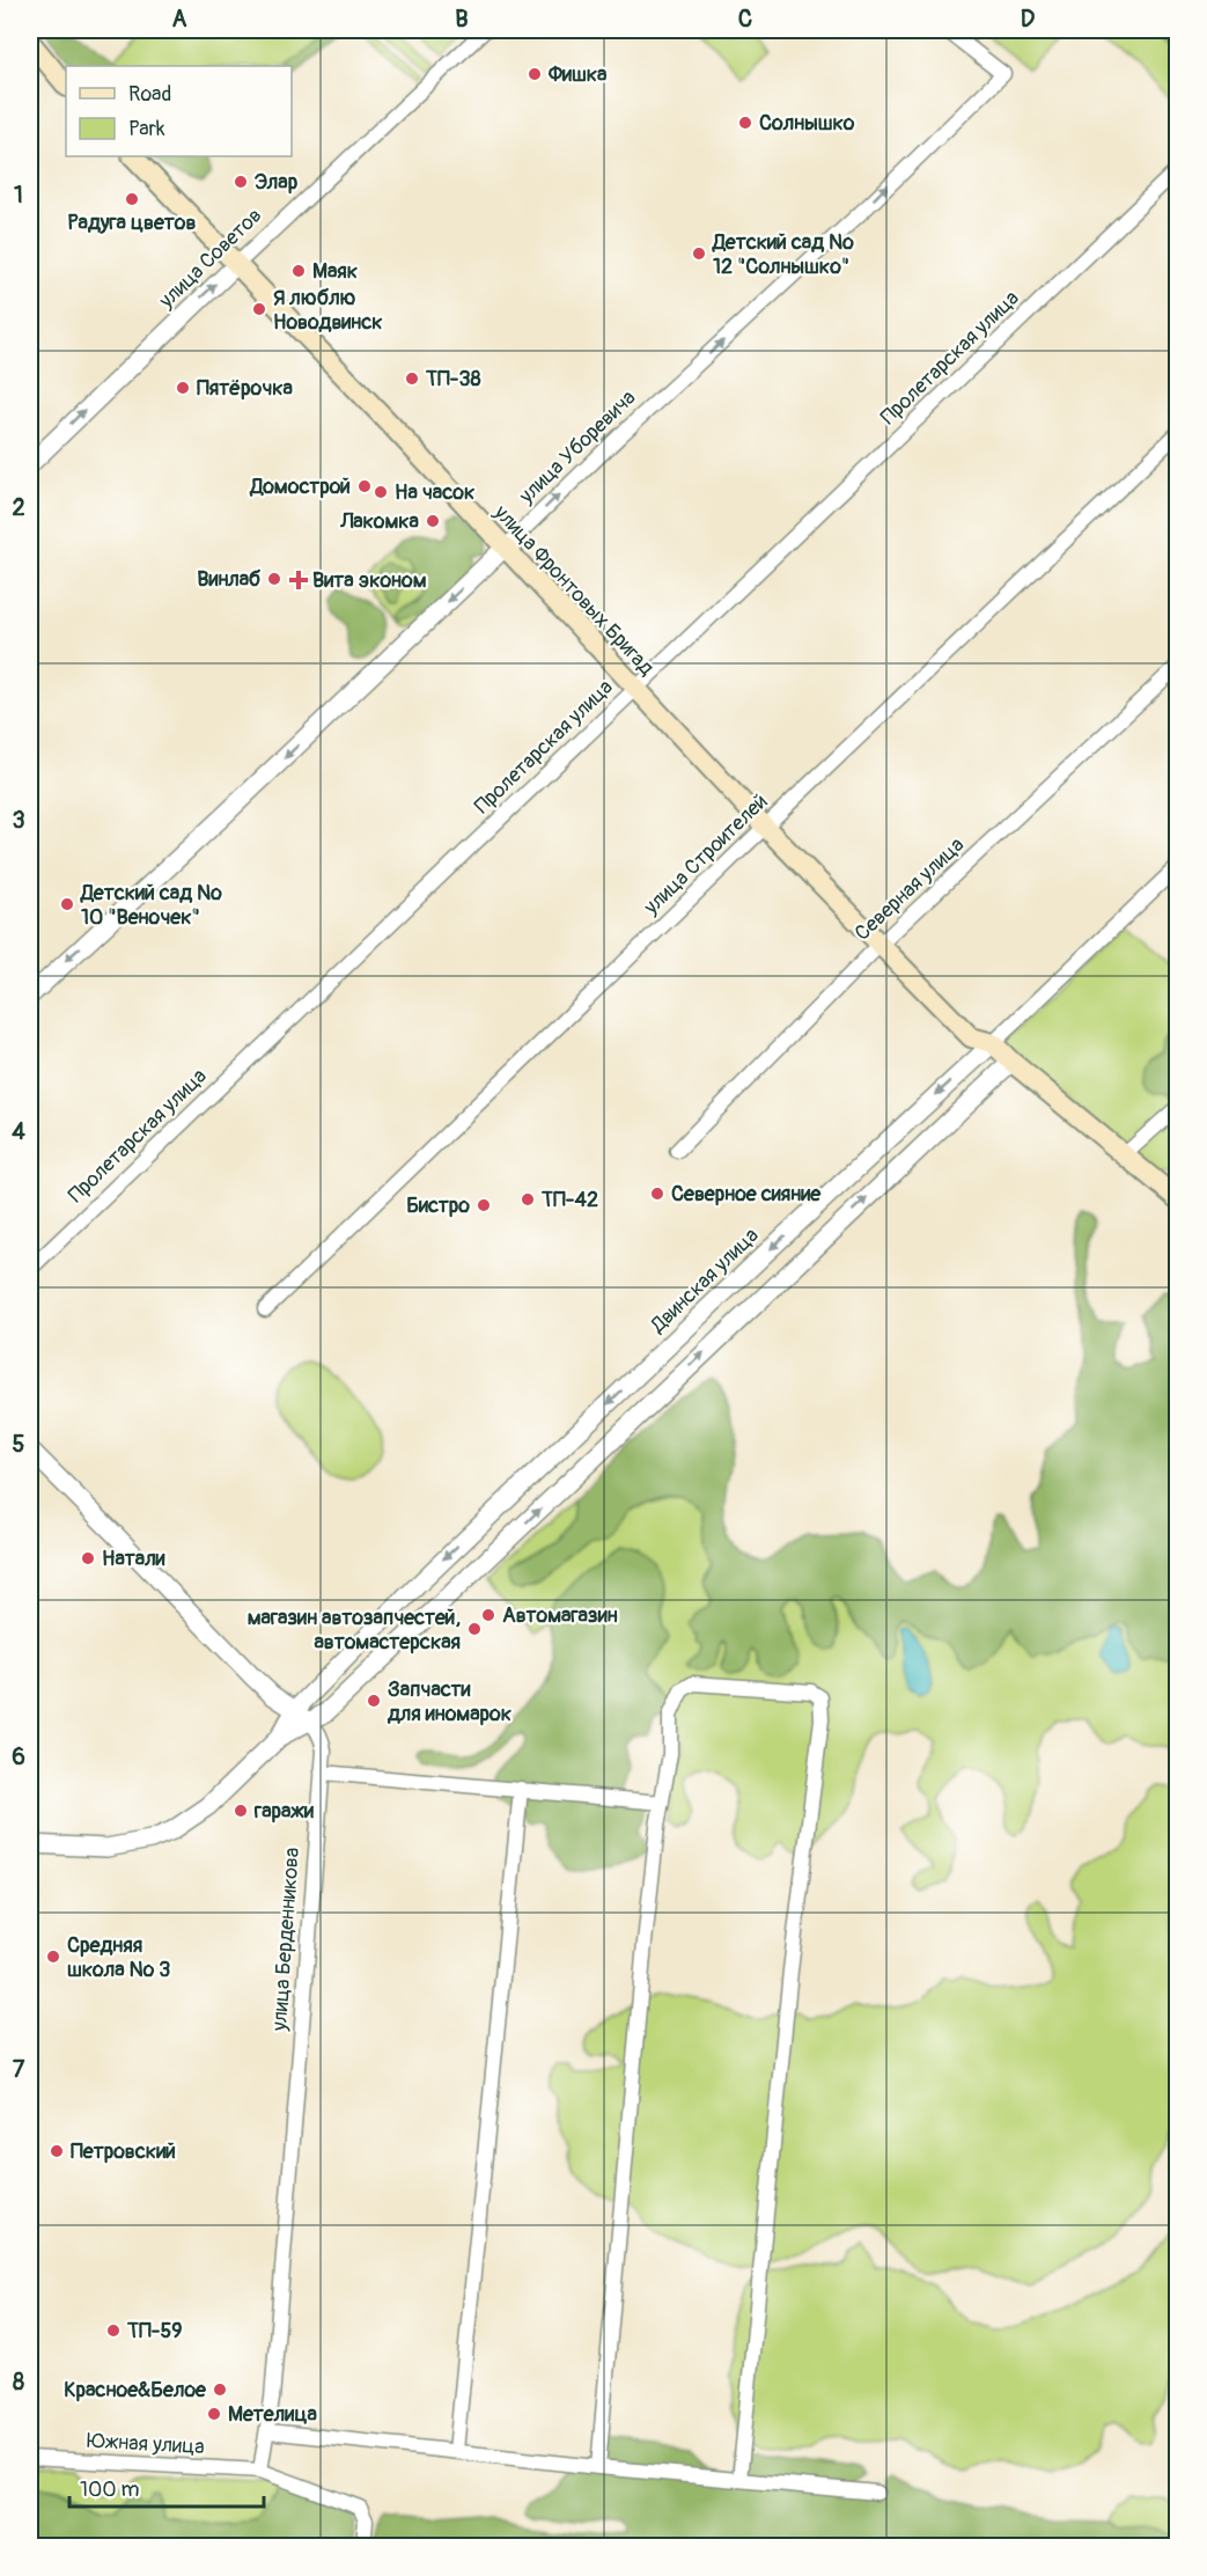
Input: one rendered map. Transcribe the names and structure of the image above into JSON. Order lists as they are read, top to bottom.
{
  "streets": {
    "main road": ["улица Фронтовых Бригад"],
    "street": [
      "улица Советов",
      "Пролетарская улица",
      "улица Уборевича",
      "улица Строителей",
      "Северная улица",
      "Двинская улица",
      "улица Берденникова",
      "Южная улица"
    ]
  },
  "crossings": [
    ["улица Советов", "улица Фронтовых Бригад"],
    ["Пролетарская улица", "улица Фронтовых Бригад"],
    ["улица Уборевича", "улица Фронтовых Бригад"],
    ["улица Фронтовых Бригад", "улица Строителей"],
    ["улица Фронтовых Бригад", "Северная улица"],
    ["улица Фронтовых Бригад", "Двинская улица"],
    ["Двинская улица", "улица Берденникова"],
    ["улица Берденникова", "Южная улица"]
  ],
  "one_way": ["улица Советов"],
  "places": {
    "other": [
      "Фишка",
      "Солнышко",
      "Элар",
      "Радуга цветов",
      "Детский сад № 12 \"Солнышко\"",
      "Маяк",
      "Я люблю Новодвинск",
      "ТП-38",
      "Пятёрочка",
      "Домострой",
      "На часок",
      "Лакомка",
      "Винлаб",
      "Детский сад № 10 \"Веночек\"",
      "Северное сияние",
      "ТП-42",
      "Бистро",
      "Натали",
      "Автомагазин",
      "магазин автозапчестей, автомастерская",
      "Запчасти для иномарок",
      "гаражи",
      "Средняя школа № 3",
      "Петровский",
      "ТП-59",
      "Красное&Белое",
      "Метелица"
    ],
    "health": ["Вита эконом"]
  },
  "legend": ["Road", "Park"],
  "scale_bar": "100 m",
  "grid": {
    "columns": [
      "A",
      "B",
      "C",
      "D"
    ],
    "rows": [
      "1",
      "2",
      "3",
      "4",
      "5",
      "6",
      "7",
      "8"
    ]
  }
}
